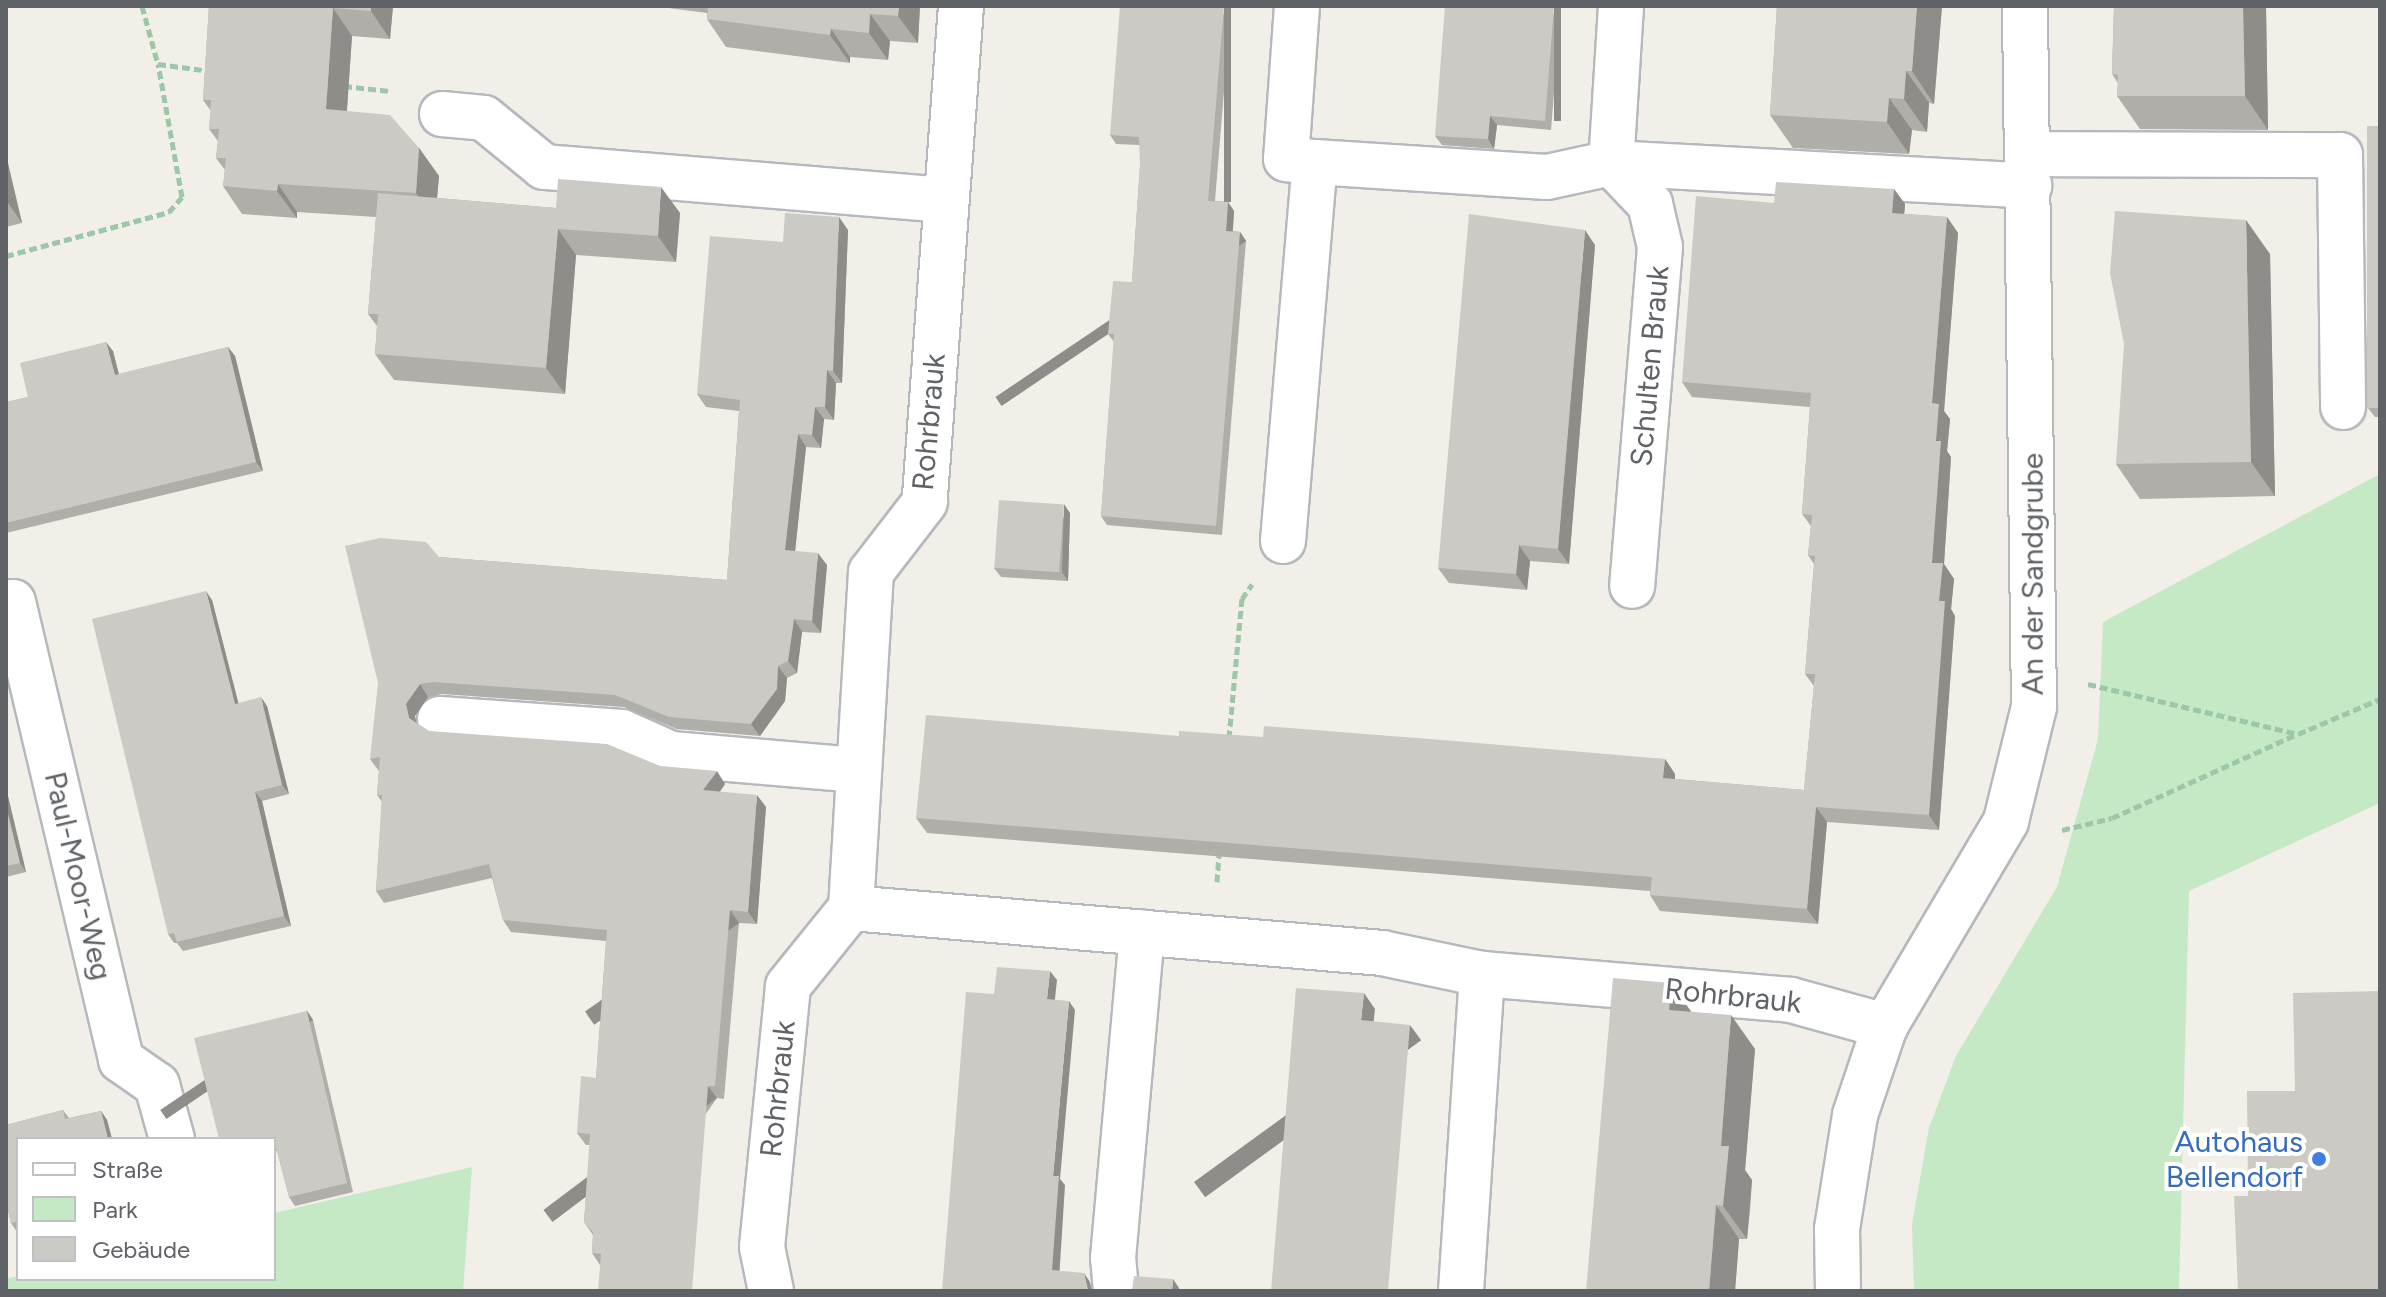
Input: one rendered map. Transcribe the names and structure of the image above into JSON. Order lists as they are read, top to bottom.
{
  "streets": {
    "street": [
      "Schulten Brauk",
      "Rohrbrauk",
      "An der Sandgrube",
      "Paul-Moor-Weg"
    ]
  },
  "crossings": [
    ["Rohrbrauk", "An der Sandgrube"]
  ],
  "places": ["Autohaus Bellendorf"],
  "legend": ["Straße", "Park", "Gebäude"]
}
